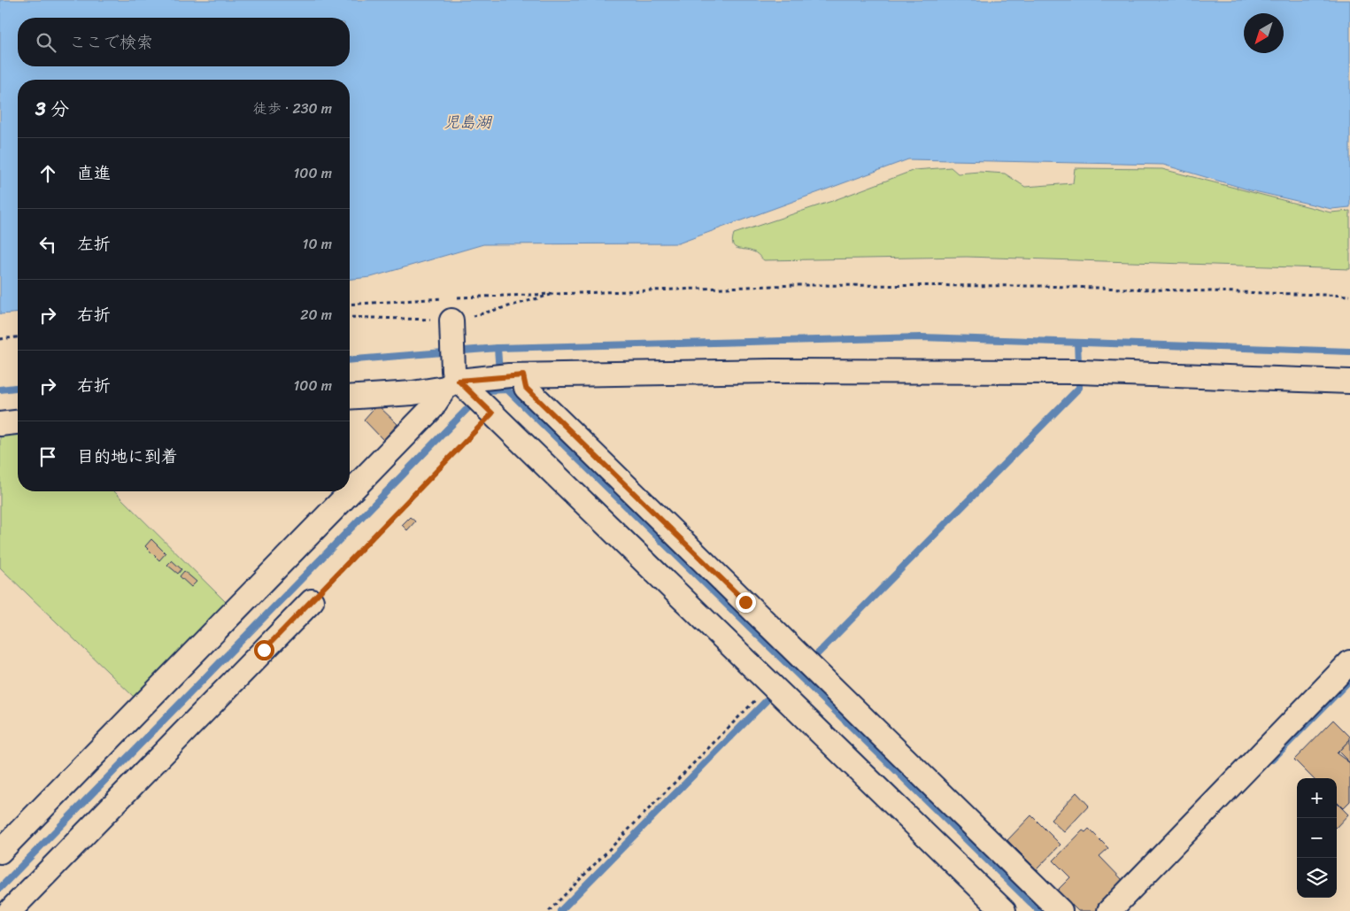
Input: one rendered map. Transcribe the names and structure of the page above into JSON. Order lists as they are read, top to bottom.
{
  "water": ["児島湖"],
  "north": "bottom left",
  "page": {
    "search": "ここで検索",
    "heading": ["3 分", "徒歩 · 230 m"],
    "list": [
      ["直進", "100 m"],
      ["左折", "10 m"],
      ["右折", "20 m"],
      ["右折", "100 m"],
      "目的地に到着"
    ],
    "map_buttons": ["+", "−"]
  }
}
